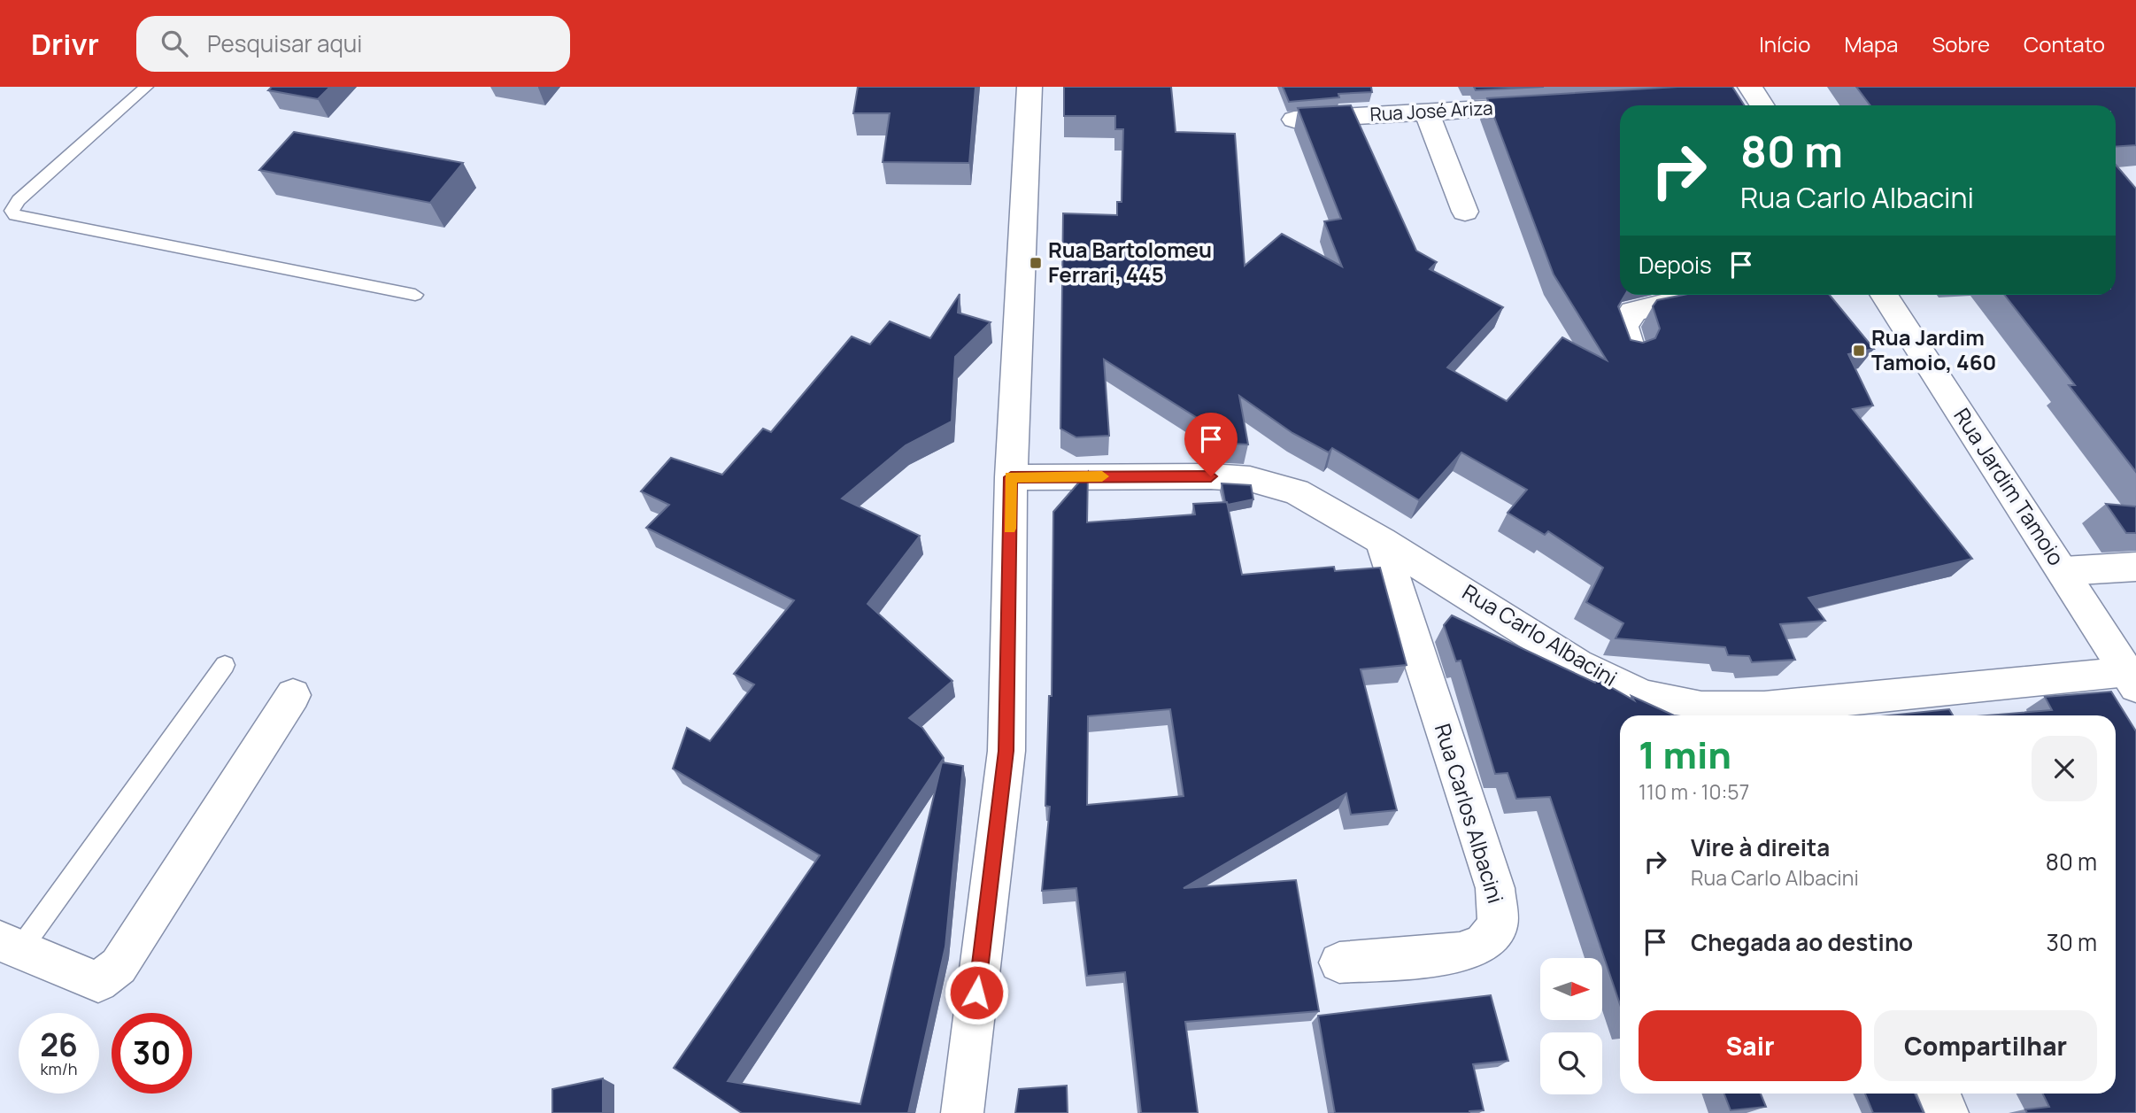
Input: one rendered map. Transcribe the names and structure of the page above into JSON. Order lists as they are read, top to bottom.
{
  "streets": {
    "street": [
      "Rua José Ariza",
      "Rua Jardim Tamoio",
      "Rua Carlo Albacini",
      "Rua Carlos Albacini"
    ]
  },
  "crossings": [
    ["Rua Jardim Tamoio", "Rua Carlo Albacini"],
    ["Rua Carlo Albacini", "Rua Carlos Albacini"]
  ],
  "places": {
    "transit": ["Rua Bartolomeu Ferrari, 445", "Rua Jardim Tamoio, 460"]
  },
  "north": "right",
  "page": {
    "header": "Drivr",
    "search": "Pesquisar aqui",
    "nav": [
      "Início",
      "Mapa",
      "Sobre",
      "Contato"
    ],
    "turn": ["80 m", "Rua Carlo Albacini"],
    "then": "Depois",
    "heading": ["1 min", "110 m · 10:57"],
    "list": [
      {
        "name": "Vire à direita",
        "note": "Rua Carlo Albacini",
        "value": "80 m"
      },
      {
        "name": "Chegada ao destino",
        "value": "30 m"
      }
    ],
    "buttons": ["Sair", "Compartilhar"],
    "speed": "26 km/h",
    "limit": "30"
  }
}
